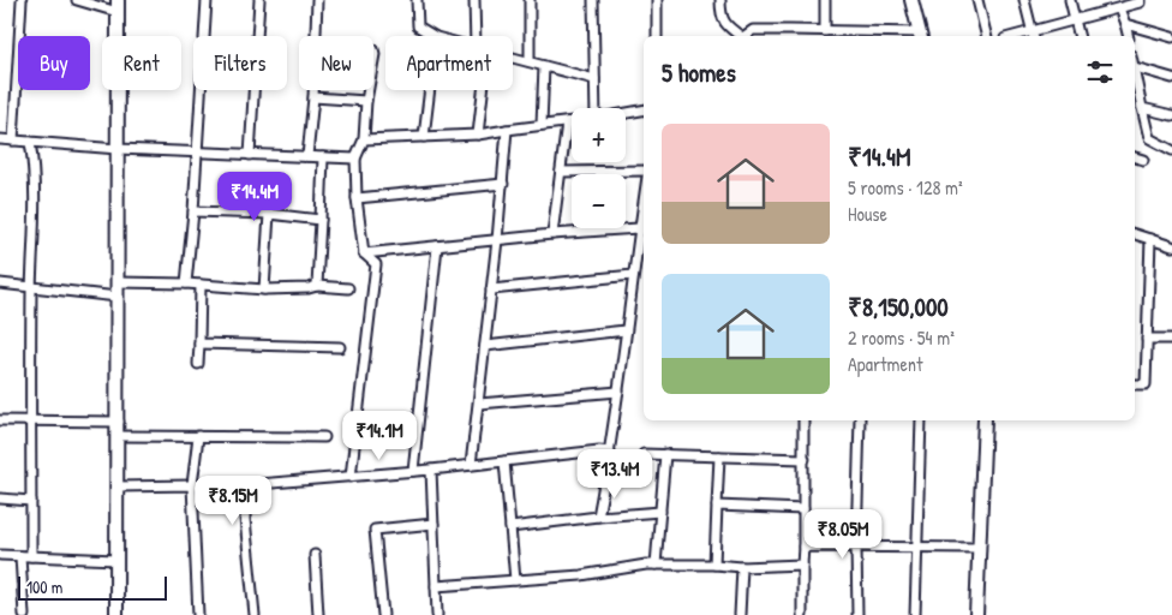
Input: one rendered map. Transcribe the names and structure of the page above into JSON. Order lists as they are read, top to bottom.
{
  "scale_bar": "100 m",
  "page": {
    "chip": [
      "Buy",
      "Rent",
      "Filters",
      "New",
      "Apartment"
    ],
    "heading": "5 homes",
    "map_buttons": ["+", "−"],
    "list": [
      {
        "name": "₹14.4M",
        "note": "5 rooms · 128 m² · House"
      },
      {
        "name": "₹8,150,000",
        "note": "2 rooms · 54 m² · Apartment"
      }
    ],
    "price": [
      "₹14.4M",
      "₹14.1M",
      "₹13.4M",
      "₹8.15M",
      "₹8.05M"
    ],
    "scale": "100 m"
  }
}
